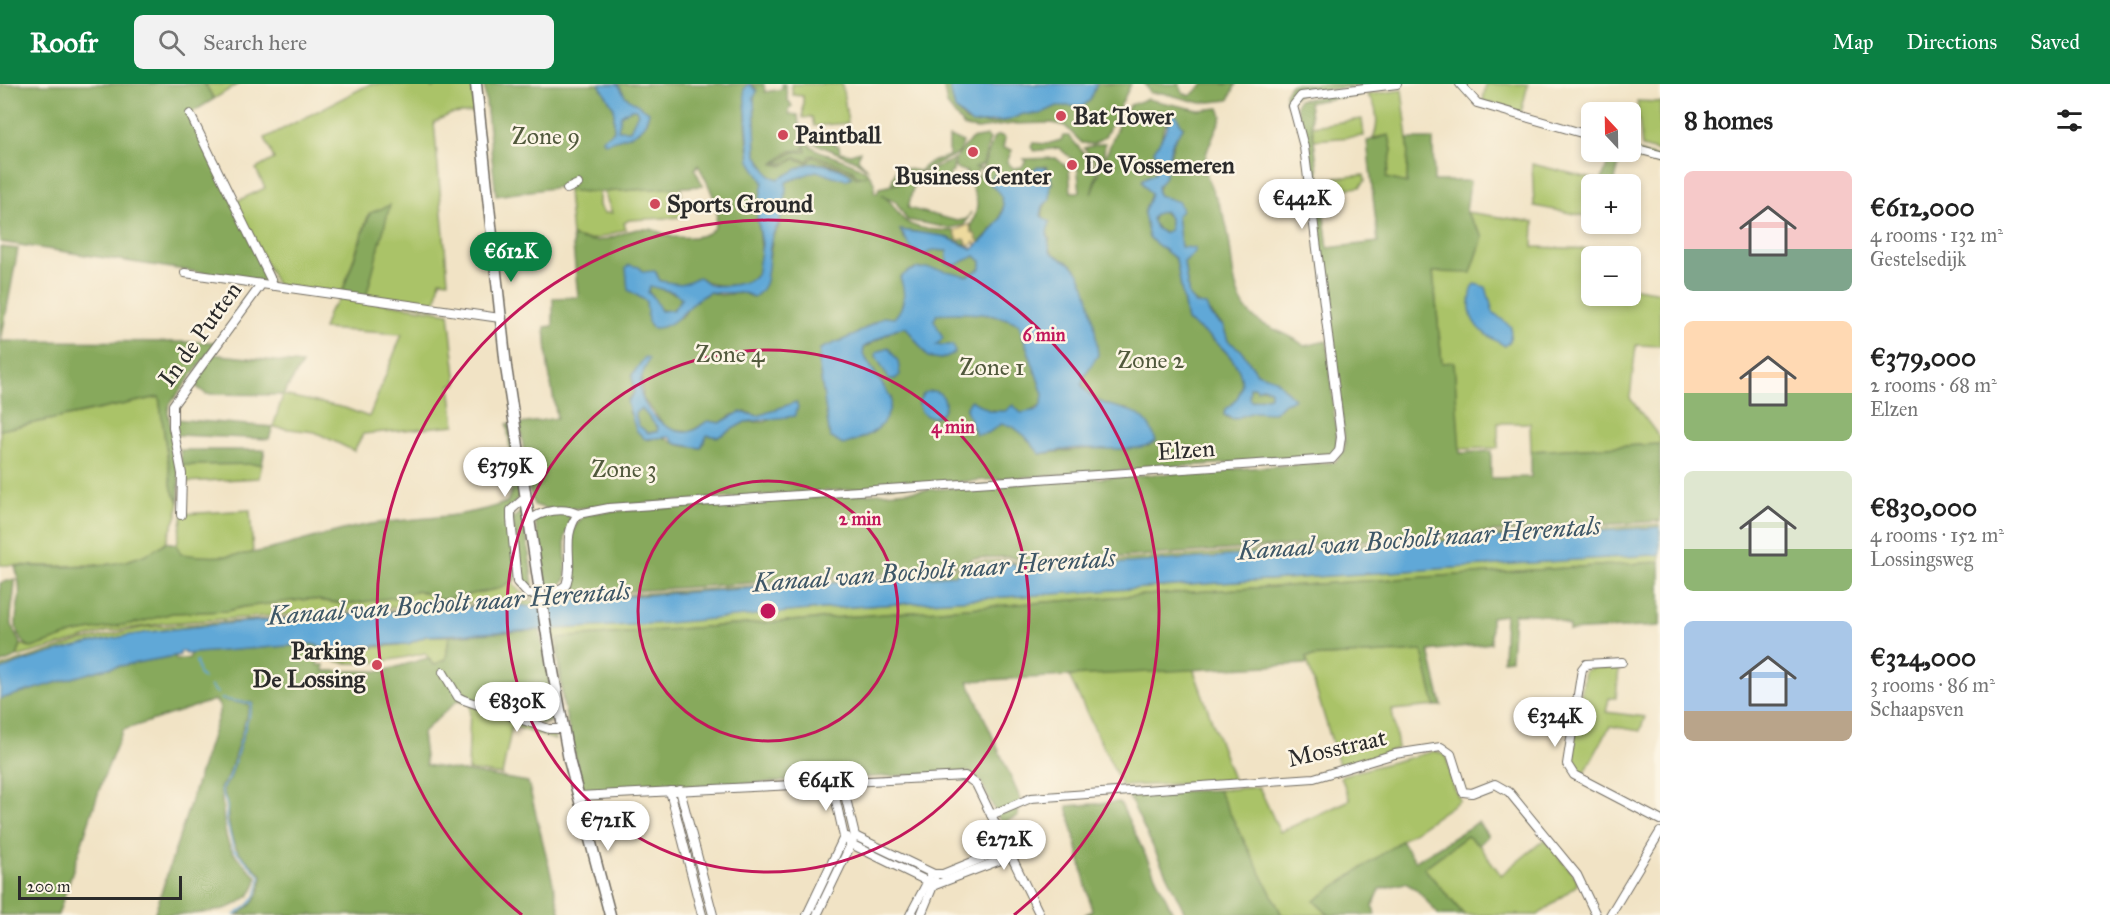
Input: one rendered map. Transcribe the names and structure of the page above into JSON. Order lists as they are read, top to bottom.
{
  "streets": {
    "street": ["In de Putten", "Elzen", "Mosstraat"]
  },
  "water": ["Kanaal van Bocholt naar Herentals"],
  "parks": [
    "Zone 9",
    "Zone 4",
    "Zone 2",
    "Zone 1",
    "Zone 3"
  ],
  "places": [
    "Bat Tower",
    "Paintball",
    "Business Center",
    "De Vossemeren",
    "Sports Ground",
    "Parking De Lossing"
  ],
  "scale_bar": "200 m",
  "north": "top",
  "page": {
    "header": "Roofr",
    "search": "Search here",
    "nav": ["Map", "Directions", "Saved"],
    "heading": "8 homes",
    "map_buttons": ["+", "−"],
    "list": [
      {
        "name": "€612,000",
        "note": "4 rooms · 132 m² · Gestelsedijk"
      },
      {
        "name": "€379,000",
        "note": "2 rooms · 68 m² · Elzen"
      },
      {
        "name": "€830,000",
        "note": "4 rooms · 152 m² · Lossingsweg"
      },
      {
        "name": "€324,000",
        "note": "3 rooms · 86 m² · Schaapsven"
      }
    ],
    "price": [
      "€442K",
      "€612K",
      "€379K",
      "€830K",
      "€324K",
      "€641K",
      "€721K",
      "€272K"
    ],
    "scale": "200 m"
  },
  "rings": ["6 min", "4 min", "2 min"]
}
